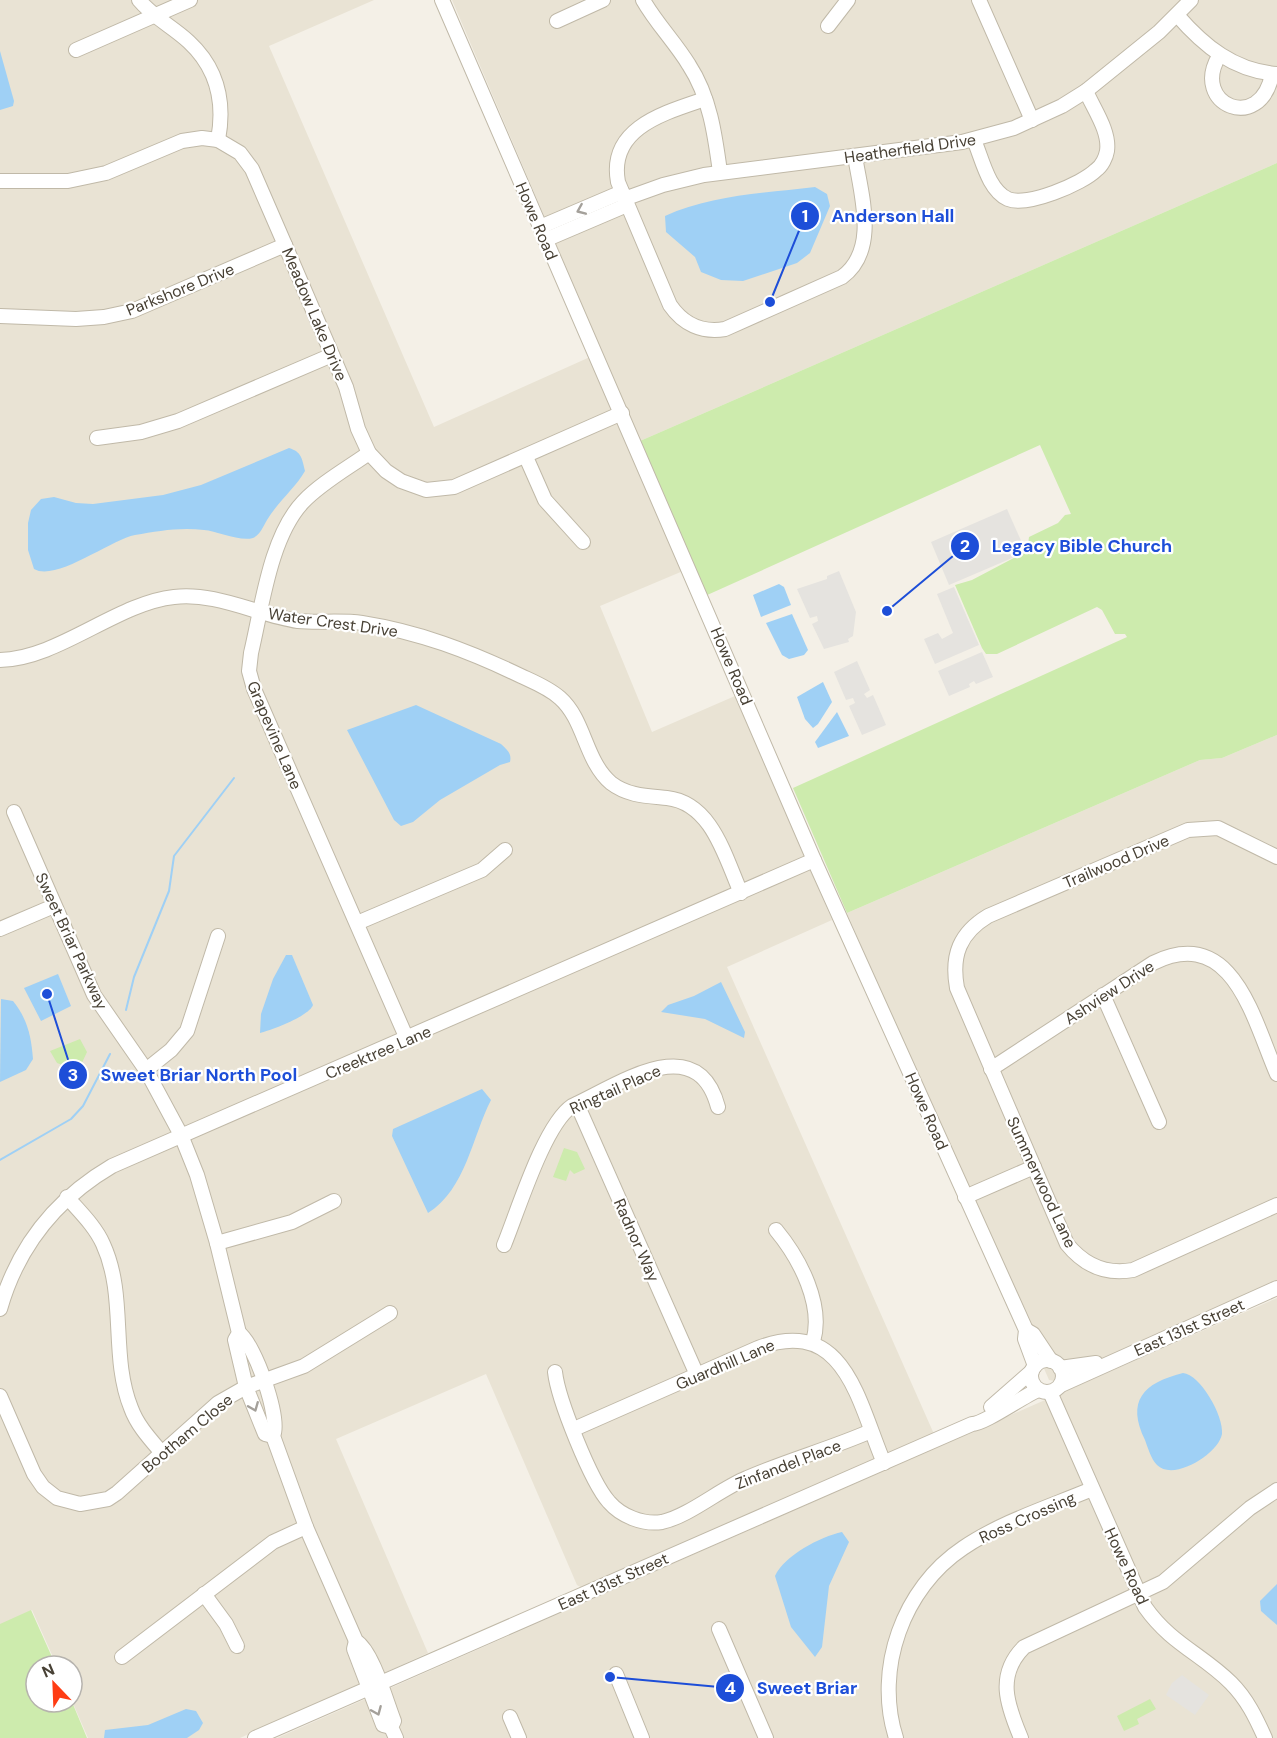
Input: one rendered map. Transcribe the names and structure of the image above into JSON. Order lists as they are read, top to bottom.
{
  "streets": {
    "street": [
      "Heatherfield Drive",
      "Howe Road",
      "Parkshore Drive",
      "Meadow Lake Drive",
      "Water Crest Drive",
      "Grapevine Lane",
      "Trailwood Drive",
      "Sweet Briar Parkway",
      "Ashview Drive",
      "Creektree Lane",
      "Ringtail Place",
      "Summerwood Lane",
      "Radnor Way",
      "East 131st Street",
      "Guardhill Lane",
      "Bootham Close",
      "Zinfandel Place",
      "Ross Crossing"
    ]
  },
  "crossings": [
    ["Heatherfield Drive", "Howe Road"],
    ["Howe Road", "Meadow Lake Drive"],
    ["Howe Road", "Creektree Lane"],
    ["Howe Road", "East 131st Street"],
    ["Howe Road", "Ross Crossing"],
    ["Parkshore Drive", "Meadow Lake Drive"],
    ["Meadow Lake Drive", "Grapevine Lane"],
    ["Water Crest Drive", "Grapevine Lane"],
    ["Water Crest Drive", "Creektree Lane"],
    ["Grapevine Lane", "Creektree Lane"],
    ["Trailwood Drive", "Summerwood Lane"],
    ["Sweet Briar Parkway", "Creektree Lane"],
    ["Sweet Briar Parkway", "East 131st Street"],
    ["Sweet Briar Parkway", "Bootham Close"],
    ["Ashview Drive", "Summerwood Lane"],
    ["Ringtail Place", "Radnor Way"],
    ["Radnor Way", "Guardhill Lane"],
    ["Guardhill Lane", "Zinfandel Place"]
  ],
  "places": [
    "Anderson Hall",
    "Legacy Bible Church",
    "Sweet Briar North Pool",
    "Sweet Briar"
  ],
  "north": "top left"
}
